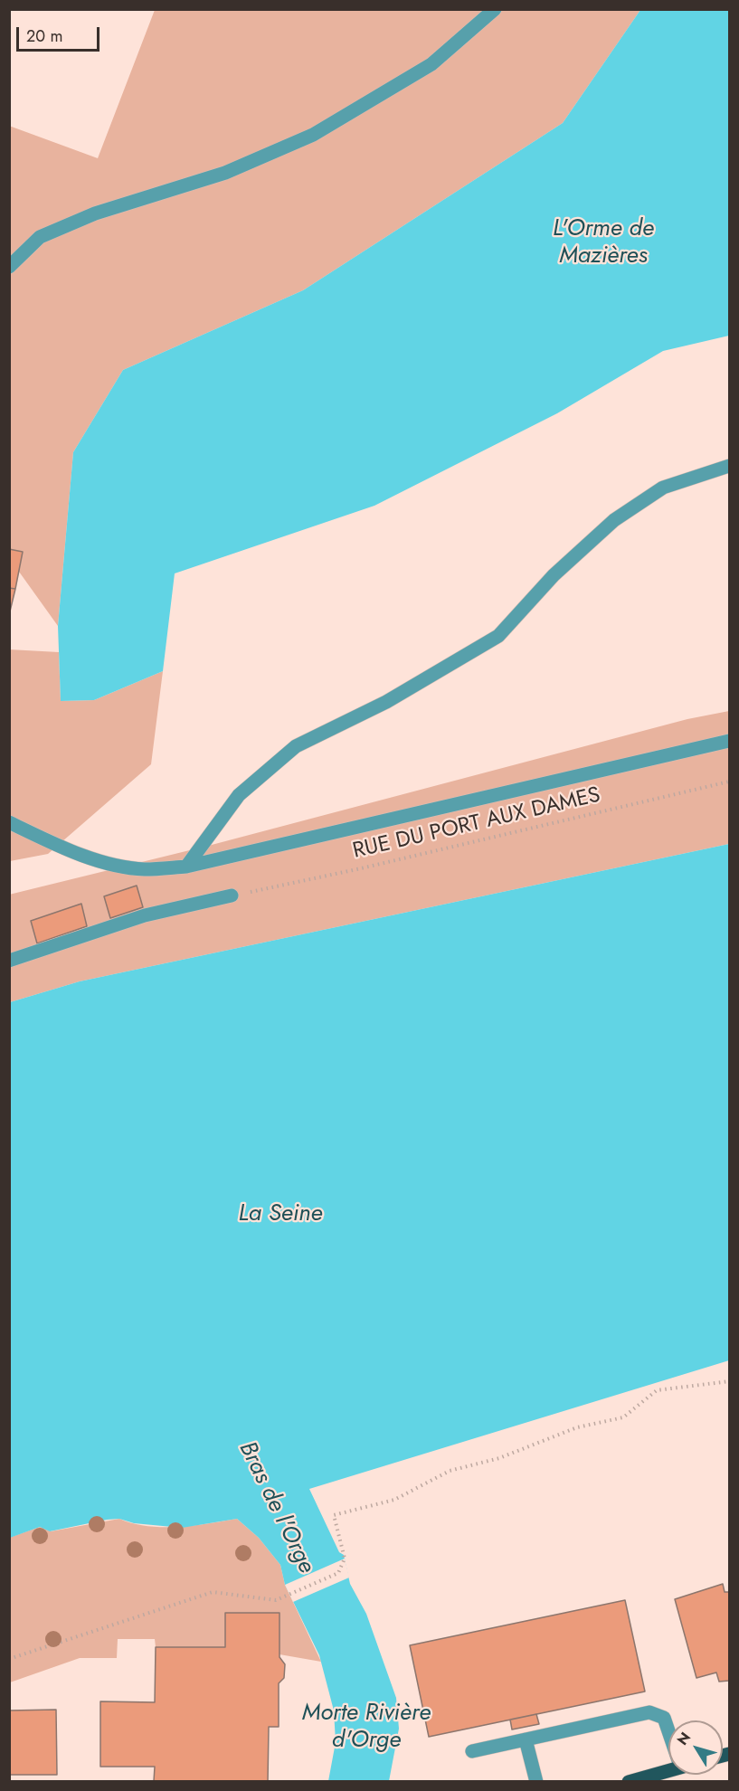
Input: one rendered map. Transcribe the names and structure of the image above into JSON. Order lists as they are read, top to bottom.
{
  "streets": {
    "path": ["RUE DU PORT AUX DAMES"]
  },
  "water": [
    "L'Orme de Mazières",
    "La Seine",
    "Bras de l'Orge",
    "Morte Rivière d'Orge"
  ],
  "scale_bar": "20 m",
  "north": "top left"
}
